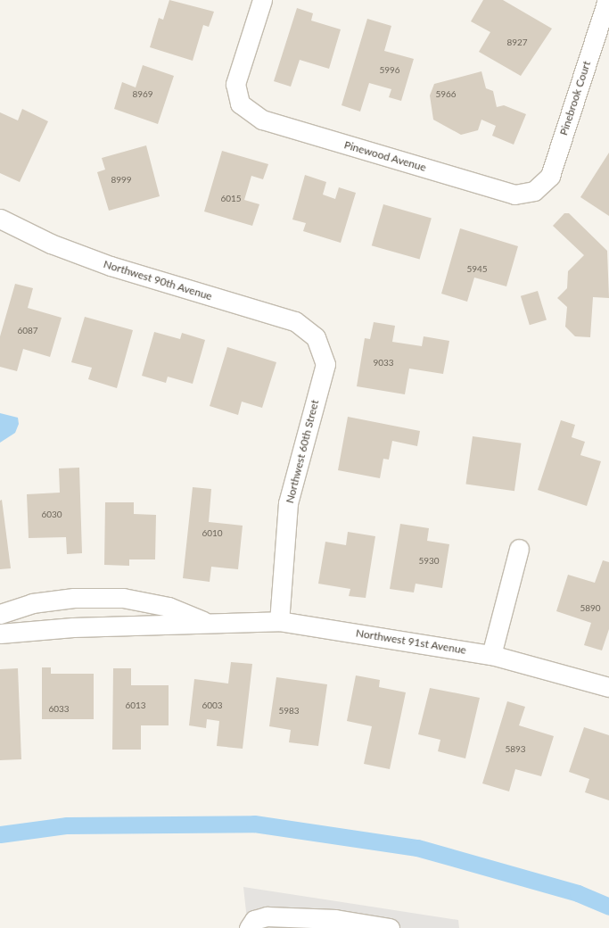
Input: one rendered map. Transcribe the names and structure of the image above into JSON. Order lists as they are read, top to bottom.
{
  "streets": {
    "street": [
      "Pinebrook Court",
      "Pinewood Avenue",
      "Northwest 90th Avenue",
      "Northwest 60th Street",
      "Northwest 91st Avenue"
    ]
  },
  "crossings": [
    ["Pinebrook Court", "Pinewood Avenue"],
    ["Northwest 90th Avenue", "Northwest 60th Street"],
    ["Northwest 60th Street", "Northwest 91st Avenue"]
  ],
  "house_numbers": [
    "8927",
    "5996",
    "8969",
    "5966",
    "8999",
    "6015",
    "5945",
    "6087",
    "9033",
    "6030",
    "6010",
    "5930",
    "5890",
    "6013",
    "6003",
    "6033",
    "5983",
    "5893"
  ]
}
